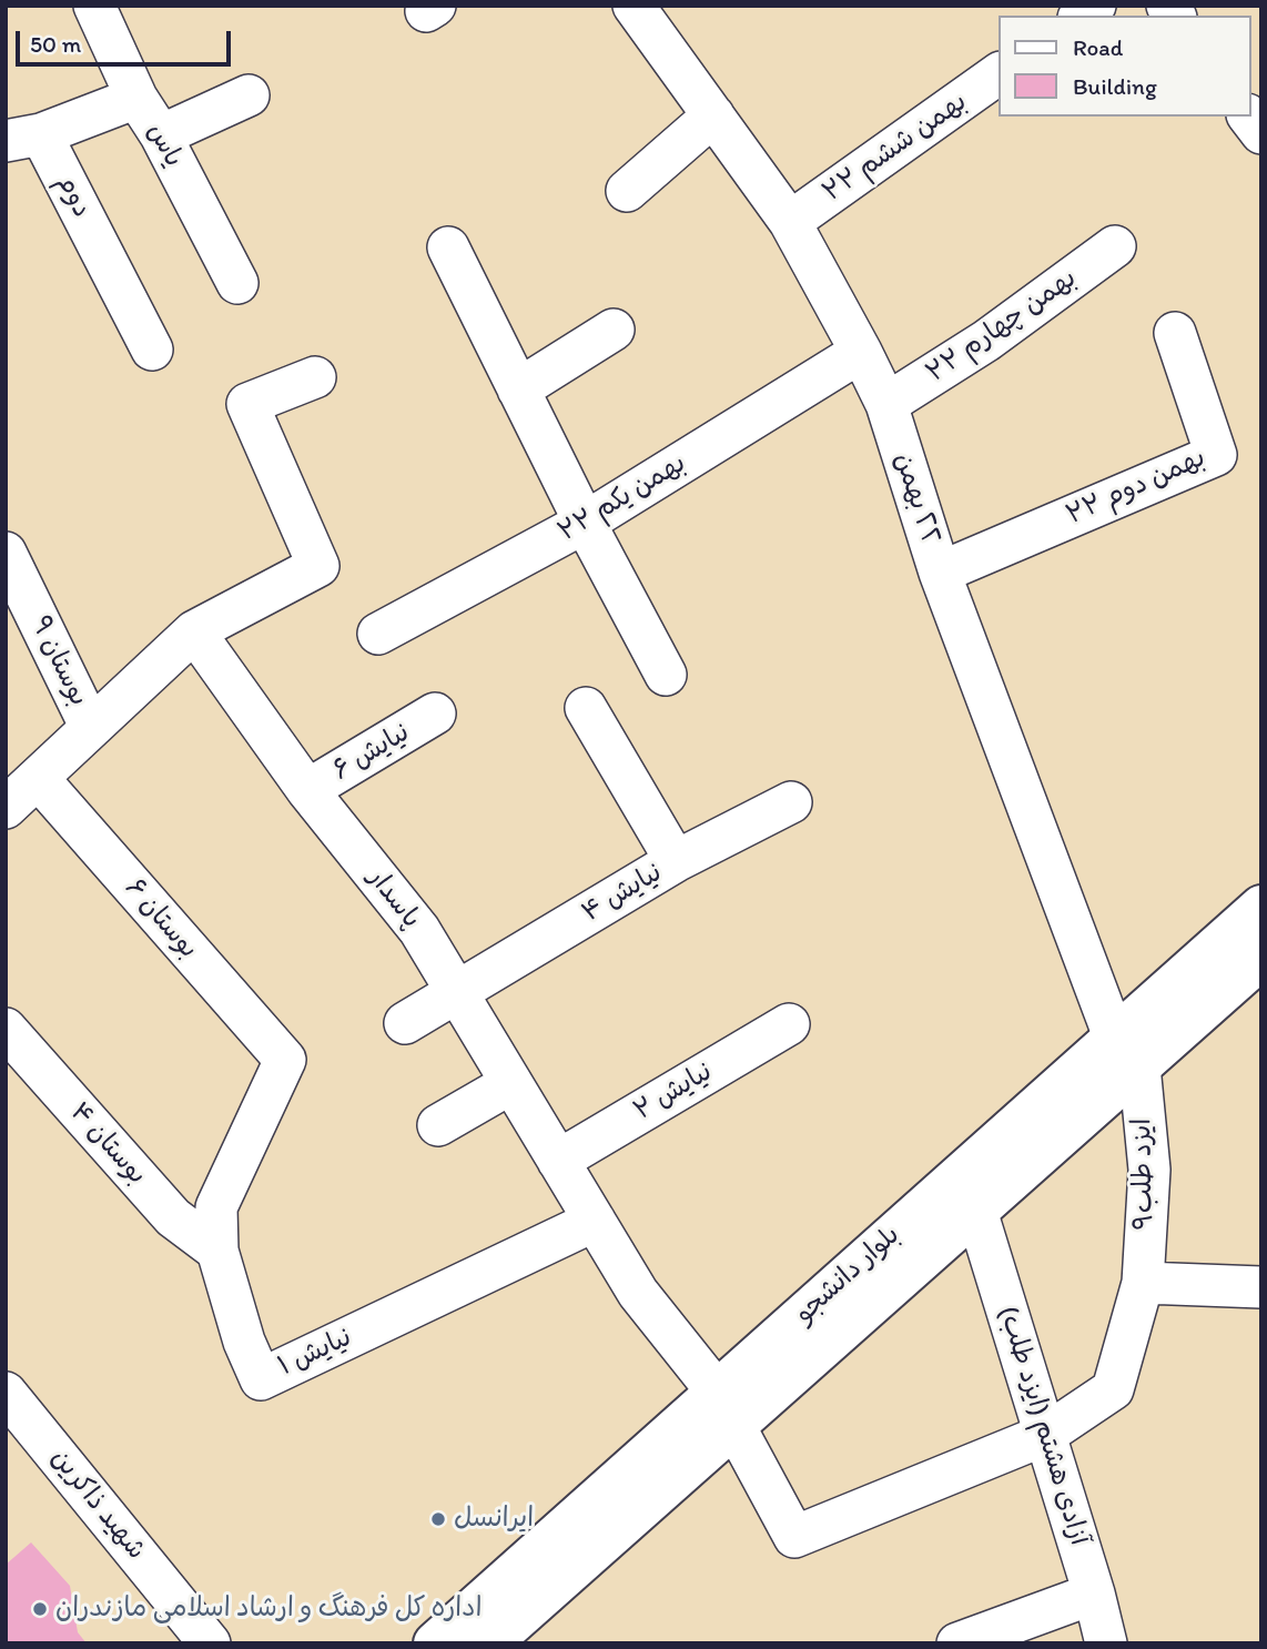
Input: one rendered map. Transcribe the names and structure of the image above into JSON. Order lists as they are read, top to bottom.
{
  "streets": {
    "main road": ["بلوار دانشجو"],
    "street": [
      "یاس",
      "۲۲ بهمن ششم",
      "دوم",
      "۲۲ بهمن چهارم",
      "۲۲ بهمن دوم",
      "۲۲ بهمن یکم",
      "٢٢ بهمن",
      "بوستان ۹",
      "نیایش ۶",
      "نیایش ۴",
      "پاسدار",
      "بوستان ۶",
      "نیایش ۲",
      "بوستان ۴",
      "ایزد طلب۹",
      "نیایش ۱",
      "آزادی هشتم (ایزد طلب)",
      "شهید ذاکرین"
    ]
  },
  "crossings": [
    ["یاس", "دوم"],
    ["۲۲ بهمن ششم", "٢٢ بهمن"],
    ["۲۲ بهمن چهارم", "٢٢ بهمن"],
    ["۲۲ بهمن دوم", "٢٢ بهمن"],
    ["۲۲ بهمن یکم", "٢٢ بهمن"],
    ["٢٢ بهمن", "ایزد طلب۹"],
    ["٢٢ بهمن", "بلوار دانشجو"],
    ["نیایش ۶", "پاسدار"],
    ["نیایش ۴", "پاسدار"],
    ["پاسدار", "نیایش ۲"],
    ["پاسدار", "ایزد طلب۹"],
    ["پاسدار", "بلوار دانشجو"],
    ["پاسدار", "نیایش ۱"],
    ["پاسدار", "آزادی هشتم (ایزد طلب)"],
    ["بوستان ۶", "نیایش ۱"],
    ["بوستان ۴", "نیایش ۱"],
    ["ایزد طلب۹", "بلوار دانشجو"],
    ["ایزد طلب۹", "آزادی هشتم (ایزد طلب)"],
    ["بلوار دانشجو", "آزادی هشتم (ایزد طلب)"]
  ],
  "places": ["ایرانسل", "اداره کل فرهنگ و ارشاد اسلامی مازندران"],
  "legend": ["Road", "Building"],
  "scale_bar": "50 m"
}
